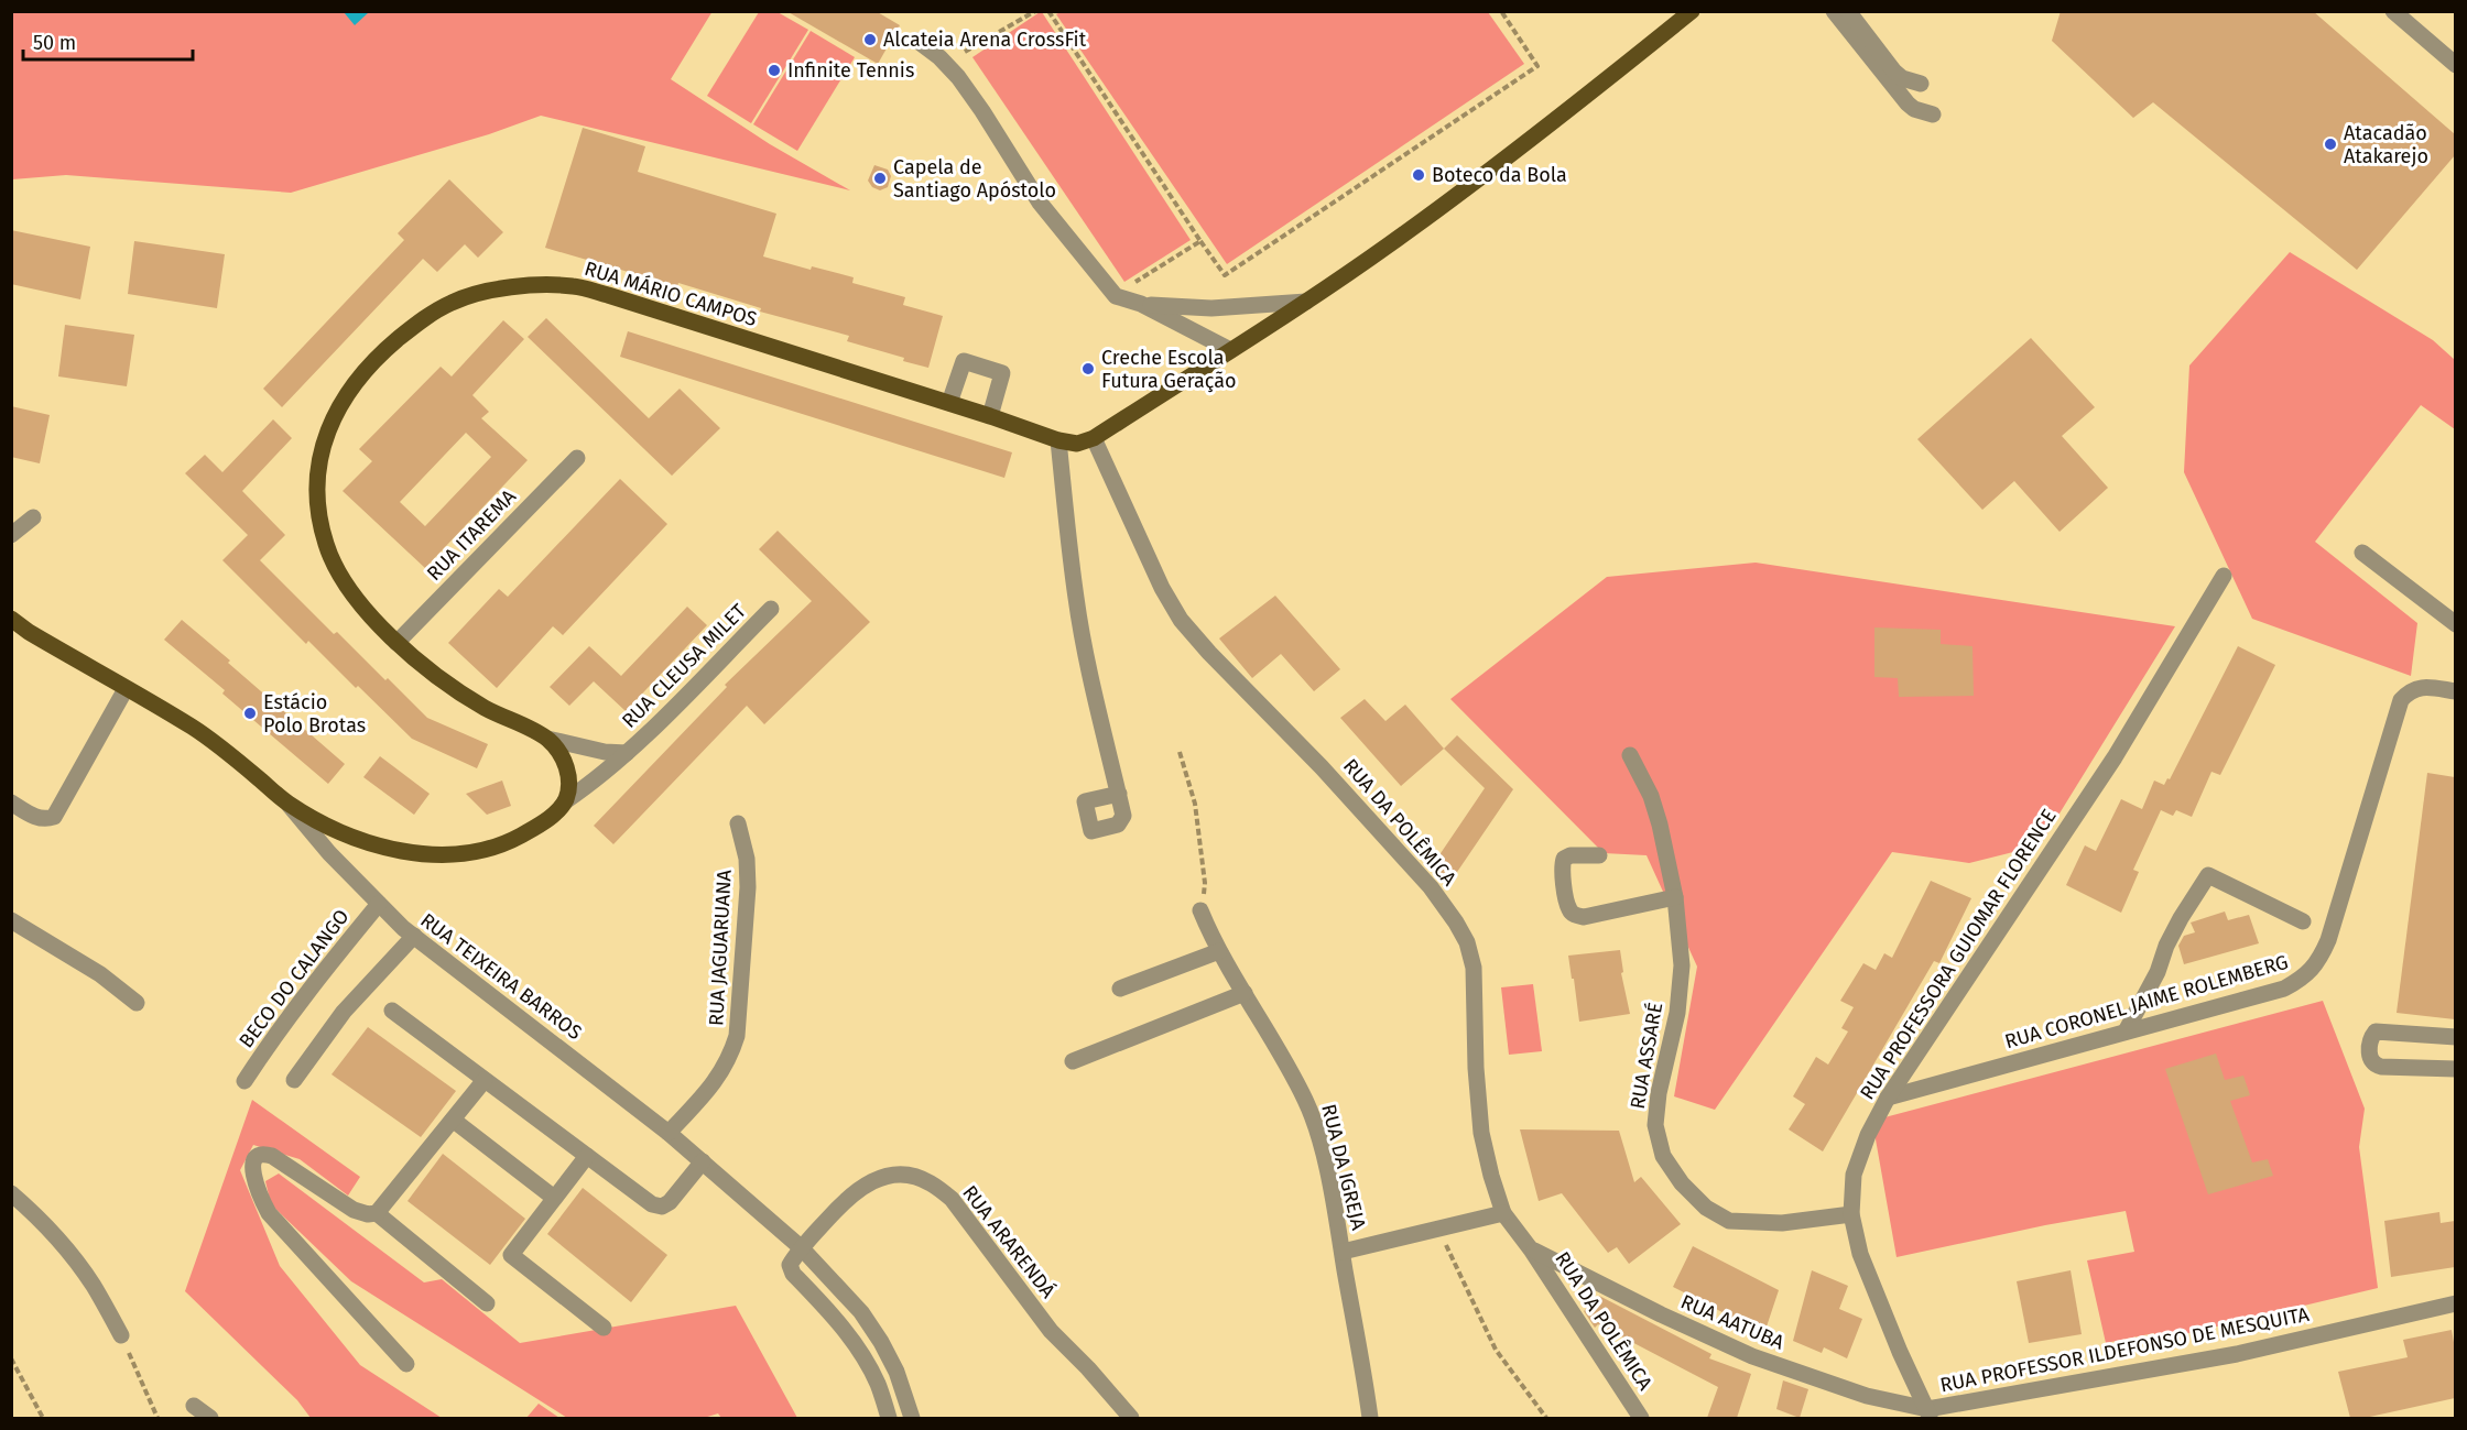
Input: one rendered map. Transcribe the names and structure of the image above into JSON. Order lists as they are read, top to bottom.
{
  "streets": {
    "main road": ["RUA MÁRIO CAMPOS", "RUA CLEUSA MILET", "RUA TEIXEIRA BARROS"],
    "street": [
      "RUA ITAREMA",
      "RUA DA POLÊMICA",
      "RUA JAGUARUANA",
      "RUA PROFESSORA GUIOMAR FLORENCE",
      "BECO DO CALANGO",
      "RUA CORONEL JAIME ROLEMBERG",
      "RUA ASSARÉ",
      "RUA DA IGREJA",
      "RUA ARARENDÁ",
      "RUA AATUBA",
      "RUA PROFESSOR ILDEFONSO DE MESQUITA"
    ]
  },
  "crossings": [
    ["RUA MÁRIO CAMPOS", "RUA ITAREMA"],
    ["RUA MÁRIO CAMPOS", "RUA CLEUSA MILET"],
    ["RUA CLEUSA MILET", "RUA TEIXEIRA BARROS"],
    ["RUA DA POLÊMICA", "RUA AATUBA"],
    ["RUA JAGUARUANA", "RUA TEIXEIRA BARROS"],
    ["RUA PROFESSORA GUIOMAR FLORENCE", "RUA CORONEL JAIME ROLEMBERG"],
    ["RUA PROFESSORA GUIOMAR FLORENCE", "RUA ASSARÉ"],
    ["RUA PROFESSORA GUIOMAR FLORENCE", "RUA AATUBA"],
    ["RUA PROFESSORA GUIOMAR FLORENCE", "RUA PROFESSOR ILDEFONSO DE MESQUITA"],
    ["RUA TEIXEIRA BARROS", "BECO DO CALANGO"],
    ["RUA TEIXEIRA BARROS", "RUA ARARENDÁ"],
    ["RUA AATUBA", "RUA PROFESSOR ILDEFONSO DE MESQUITA"]
  ],
  "places": [
    "Alcateia Arena CrossFit",
    "Infinite Tennis",
    "Atacadão Atakarejo",
    "Boteco da Bola",
    "Capela de Santiago Apóstolo",
    "Creche Escola Futura Geração",
    "Estácio Polo Brotas"
  ],
  "scale_bar": "50 m"
}
